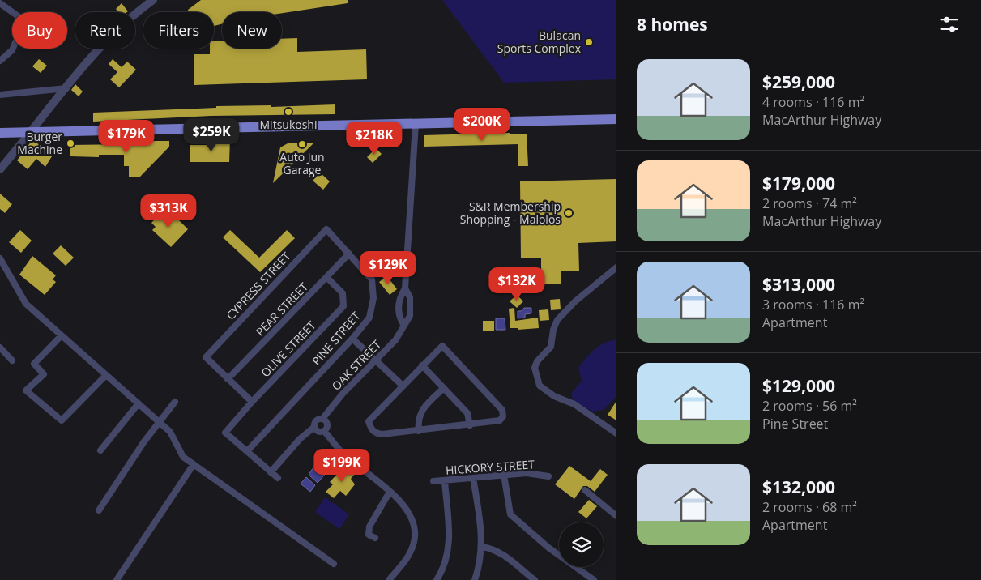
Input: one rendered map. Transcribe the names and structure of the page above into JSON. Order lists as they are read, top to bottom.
{
  "streets": {
    "street": [
      "CYPRESS STREET",
      "PEAR STREET",
      "PINE STREET",
      "OLIVE STREET",
      "OAK STREET",
      "HICKORY STREET"
    ]
  },
  "crossings": [
    ["CYPRESS STREET", "PEAR STREET"],
    ["CYPRESS STREET", "PINE STREET"],
    ["PEAR STREET", "PINE STREET"],
    ["PEAR STREET", "OLIVE STREET"],
    ["PINE STREET", "OLIVE STREET"]
  ],
  "places": [
    "Bulacan Sports Complex",
    "Mitsukoshi",
    "Burger Machine",
    "Auto Jun Garage",
    "S&R Membership Shopping - Malolos"
  ],
  "page": {
    "heading": "8 homes",
    "chip": [
      "Buy",
      "Rent",
      "Filters",
      "New"
    ],
    "list": [
      {
        "name": "$259,000",
        "note": "4 rooms · 116 m² · MacArthur Highway"
      },
      {
        "name": "$179,000",
        "note": "2 rooms · 74 m² · MacArthur Highway"
      },
      {
        "name": "$313,000",
        "note": "3 rooms · 116 m² · Apartment"
      },
      {
        "name": "$129,000",
        "note": "2 rooms · 56 m² · Pine Street"
      },
      {
        "name": "$132,000",
        "note": "2 rooms · 68 m² · Apartment"
      }
    ],
    "price": [
      "$200K",
      "$259K",
      "$179K",
      "$218K",
      "$313K",
      "$129K",
      "$132K",
      "$199K"
    ]
  }
}
